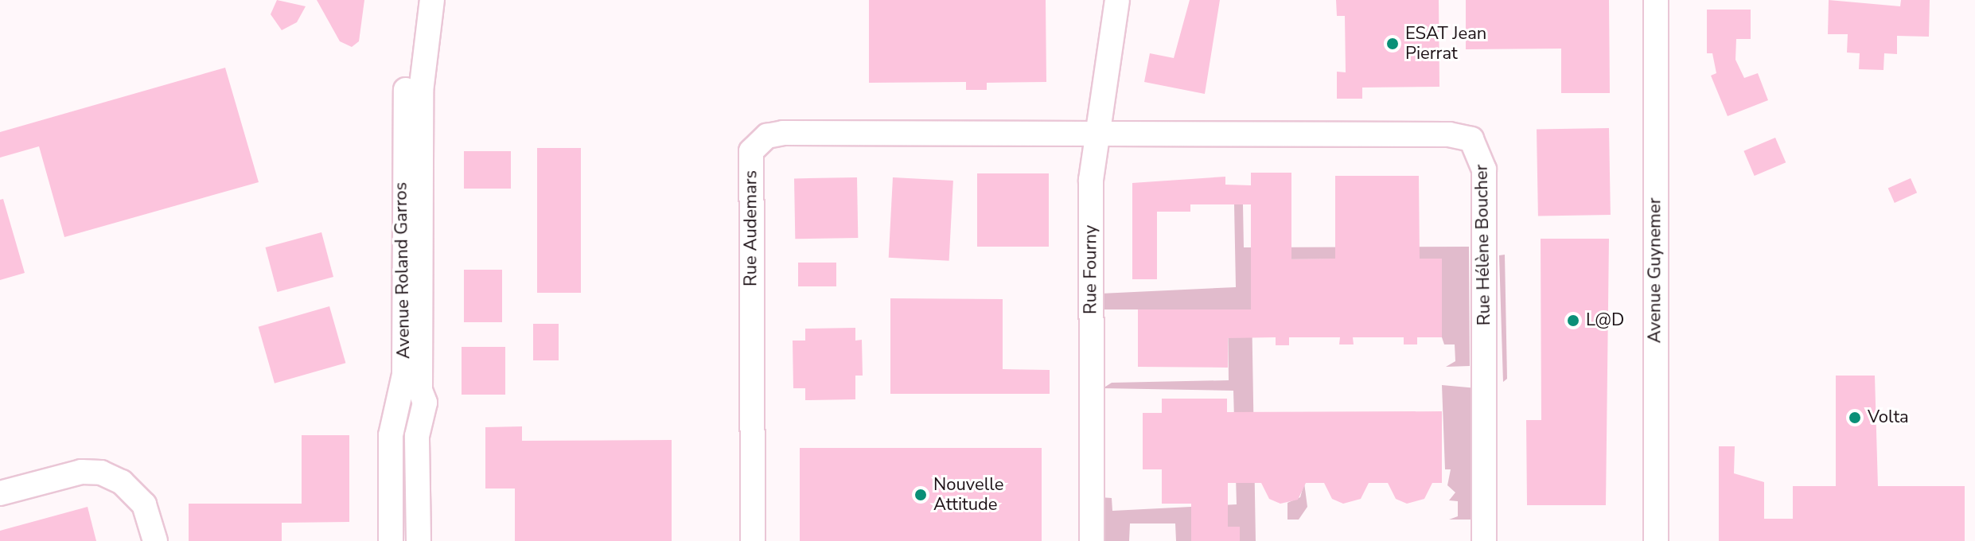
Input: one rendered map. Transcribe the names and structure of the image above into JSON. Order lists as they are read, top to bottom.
{
  "streets": {
    "street": [
      "Rue Audemars",
      "Rue Hélène Boucher",
      "Rue Fourny",
      "Avenue Roland Garros",
      "Avenue Guynemer"
    ]
  },
  "crossings": [
    ["Rue Audemars", "Rue Hélène Boucher"],
    ["Rue Audemars", "Rue Fourny"],
    ["Rue Hélène Boucher", "Rue Fourny"]
  ],
  "places": [
    "ESAT Jean Pierrat",
    "L@D",
    "Volta",
    "Nouvelle Attitude"
  ]
}
